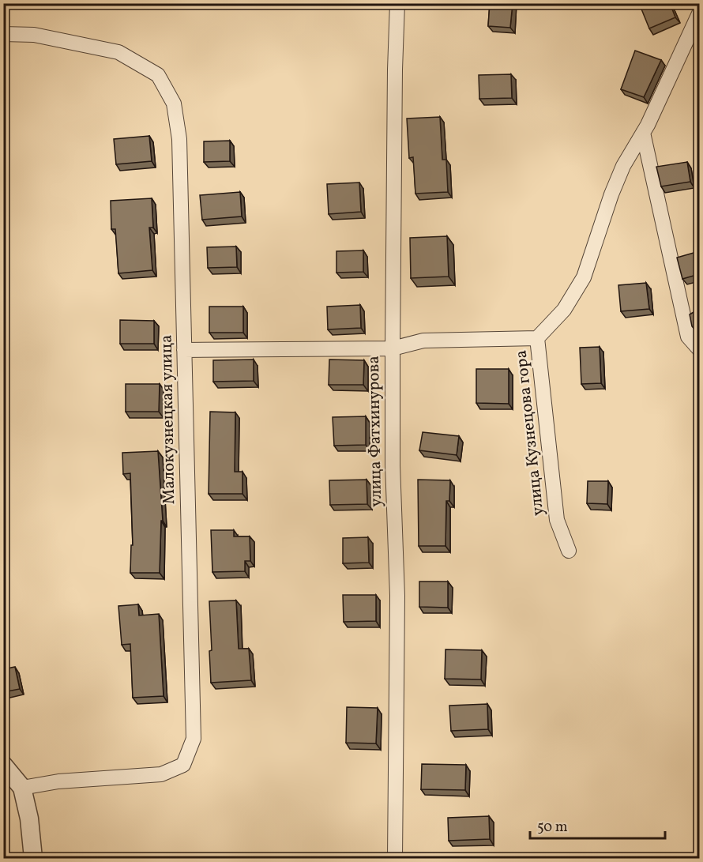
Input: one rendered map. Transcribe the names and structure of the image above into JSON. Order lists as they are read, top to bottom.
{
  "streets": {
    "street": ["Малокузнецкая улица", "улица Фатхинурова", "улица Кузнецова гора"]
  },
  "scale_bar": "50 m"
}
